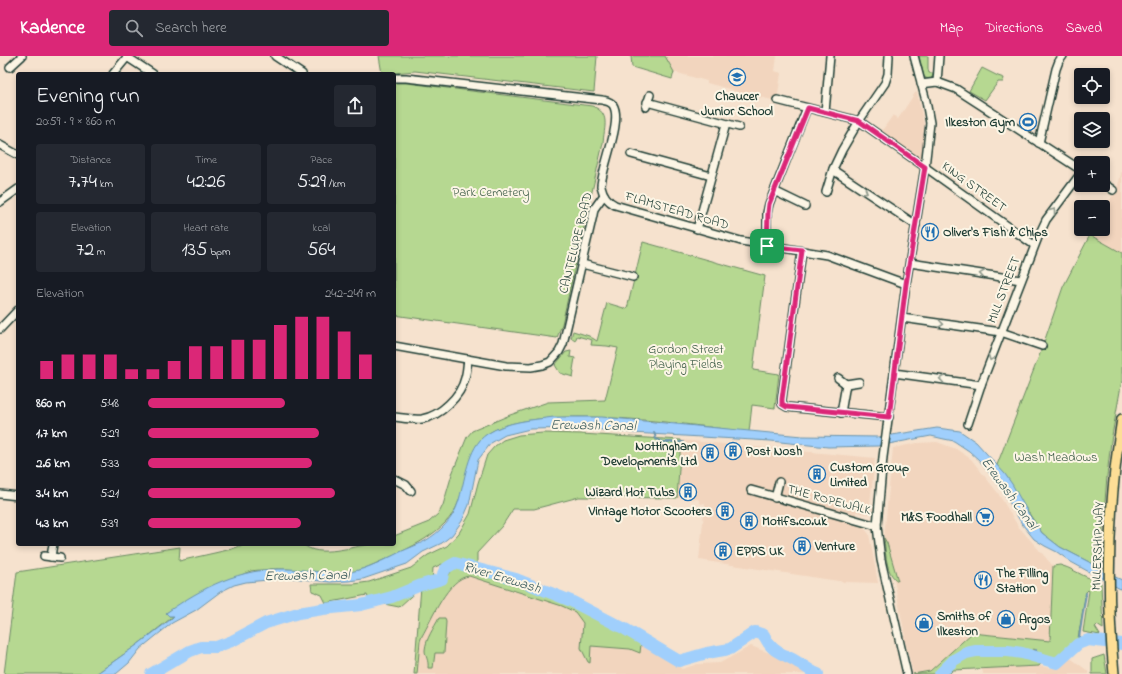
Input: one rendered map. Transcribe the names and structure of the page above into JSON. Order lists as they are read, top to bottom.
{
  "streets": {
    "main road": ["MILLERSHIP WAY"],
    "street": [
      "KING STREET",
      "FLAMSTEAD ROAD",
      "CANTELUPE ROAD",
      "MILL STREET",
      "THE ROPEWALK"
    ]
  },
  "crossings": [
    ["KING STREET", "MILL STREET"],
    ["FLAMSTEAD ROAD", "CANTELUPE ROAD"]
  ],
  "water": ["Erewash Canal", "River Erewash"],
  "parks": ["Park Cemetery", "Gordon Street Playing Fields", "Wash Meadows"],
  "places": {
    "school or university": ["Chaucer Junior School"],
    "sports": ["Ilkeston Gym"],
    "restaurant": ["Oliver's Fish & Chips", "The Filling Station"],
    "building": [
      "Post Nosh",
      "Nottingham Developments Ltd",
      "Custom Group Limited",
      "Wizard Hot Tubs",
      "Vintage Motor Scooters",
      "Motifs.co.uk",
      "Venture",
      "EPPS UK"
    ],
    "supermarket": ["M&S Foodhall"],
    "shop": ["Argos", "Smiths of Ilkeston"]
  },
  "page": {
    "header": "Kadence",
    "search": "Search here",
    "nav": ["Map", "Directions", "Saved"],
    "map_buttons": ["+", "−"],
    "heading": ["Evening run", "20:59 · 9 × 860 m"],
    "stats": [
      ["Distance", "7.74 km"],
      ["Time", "42:26"],
      ["Pace", "5:29 /km"],
      ["Elevation", "72 m"],
      ["Heart rate", "135 bpm"],
      ["kcal", "564"]
    ],
    "chart": ["Elevation", "242–249 m"],
    "list": [
      {
        "name": "860 m",
        "note": "5:48"
      },
      {
        "name": "1.7 km",
        "note": "5:29"
      },
      {
        "name": "2.6 km",
        "note": "5:33"
      },
      {
        "name": "3.4 km",
        "note": "5:21"
      },
      {
        "name": "4.3 km",
        "note": "5:39"
      }
    ]
  }
}
